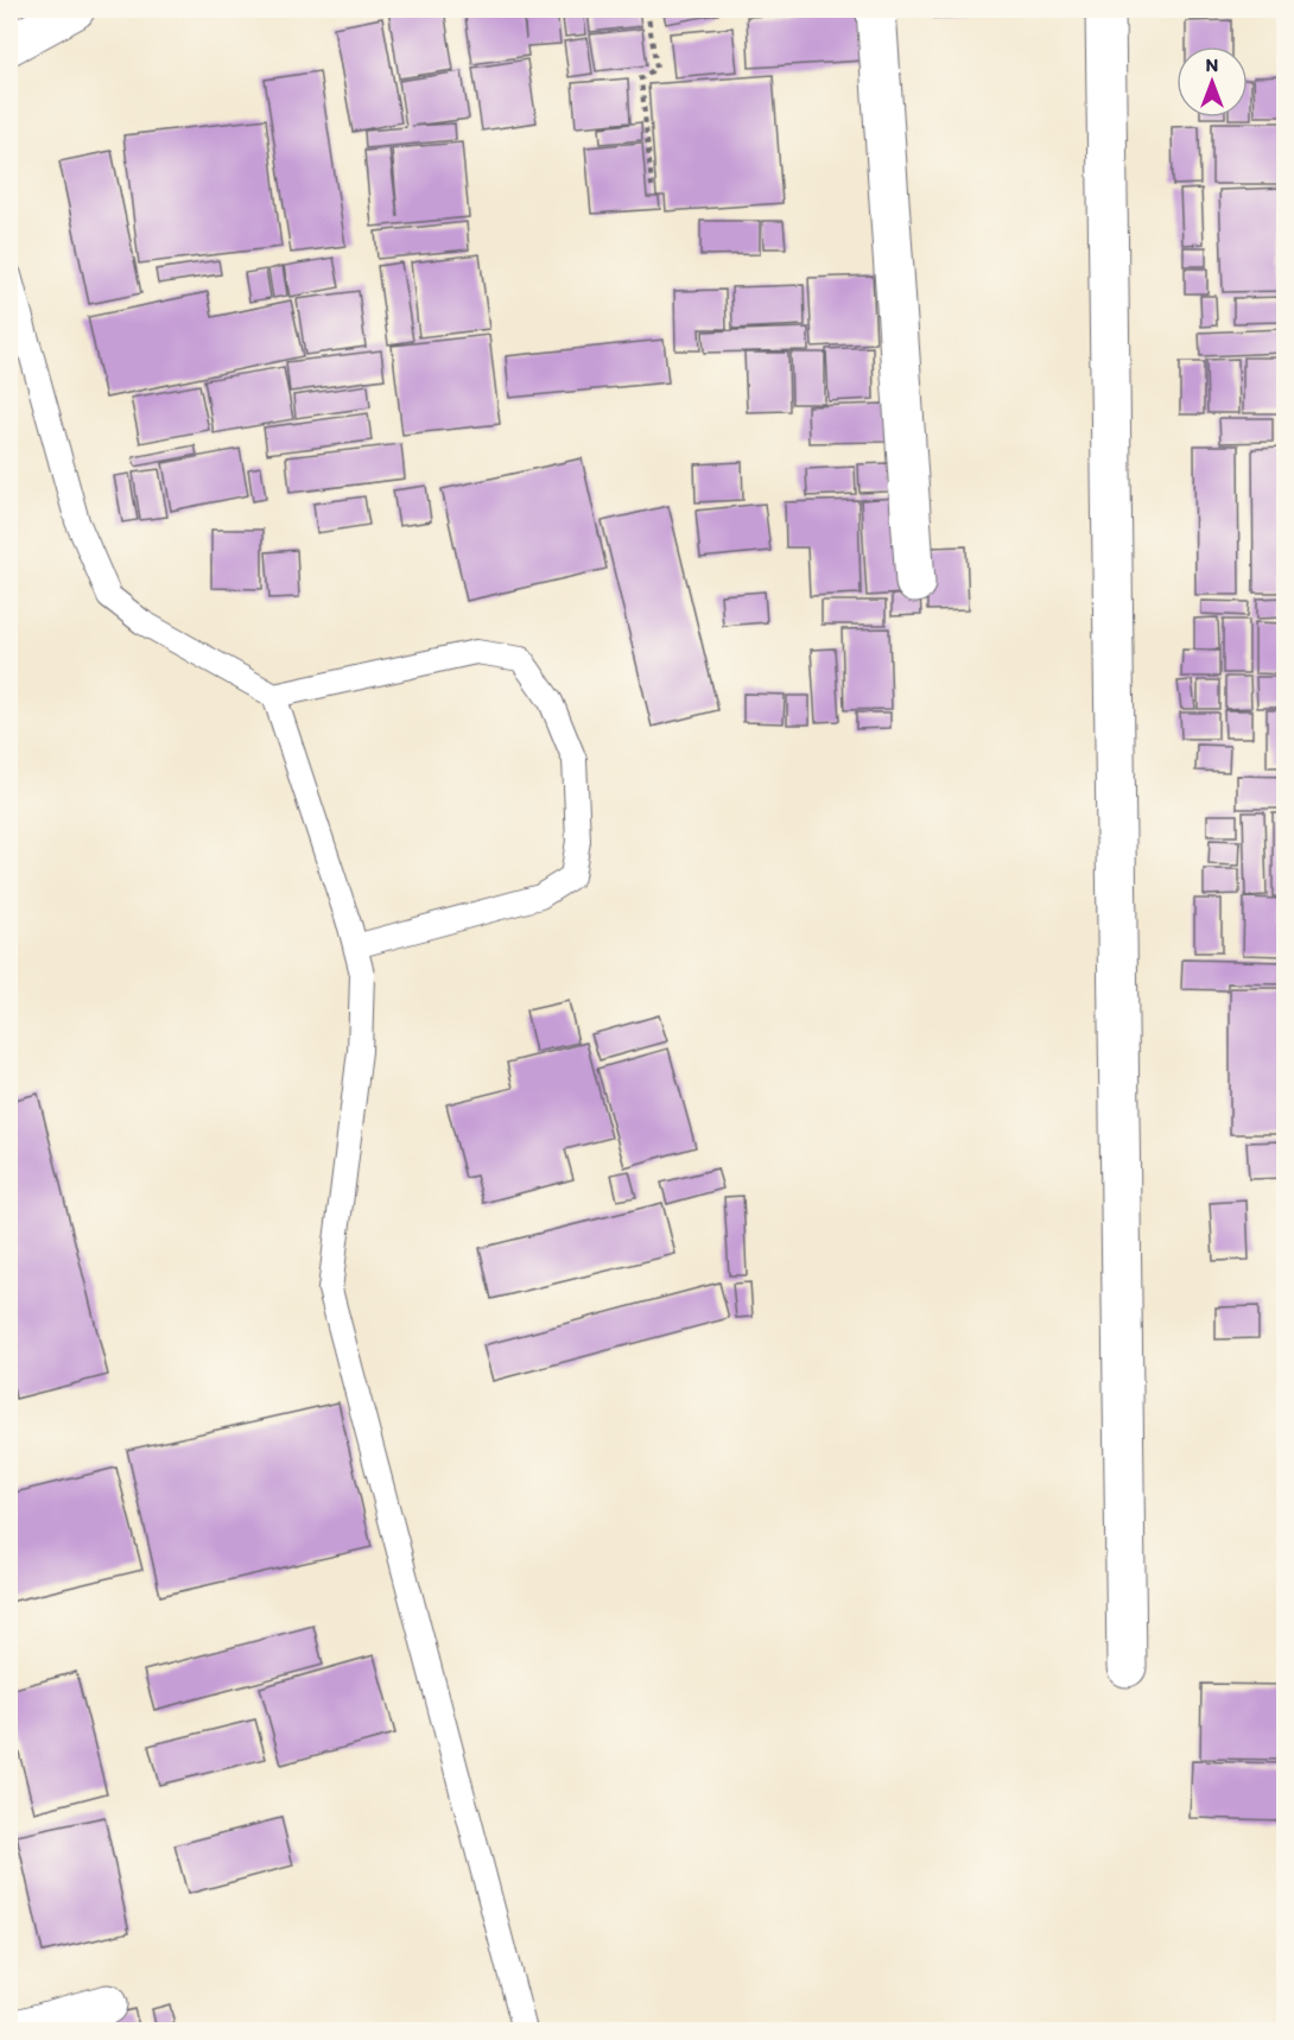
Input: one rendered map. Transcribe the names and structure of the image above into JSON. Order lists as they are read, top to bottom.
{
  "north": "top"
}
